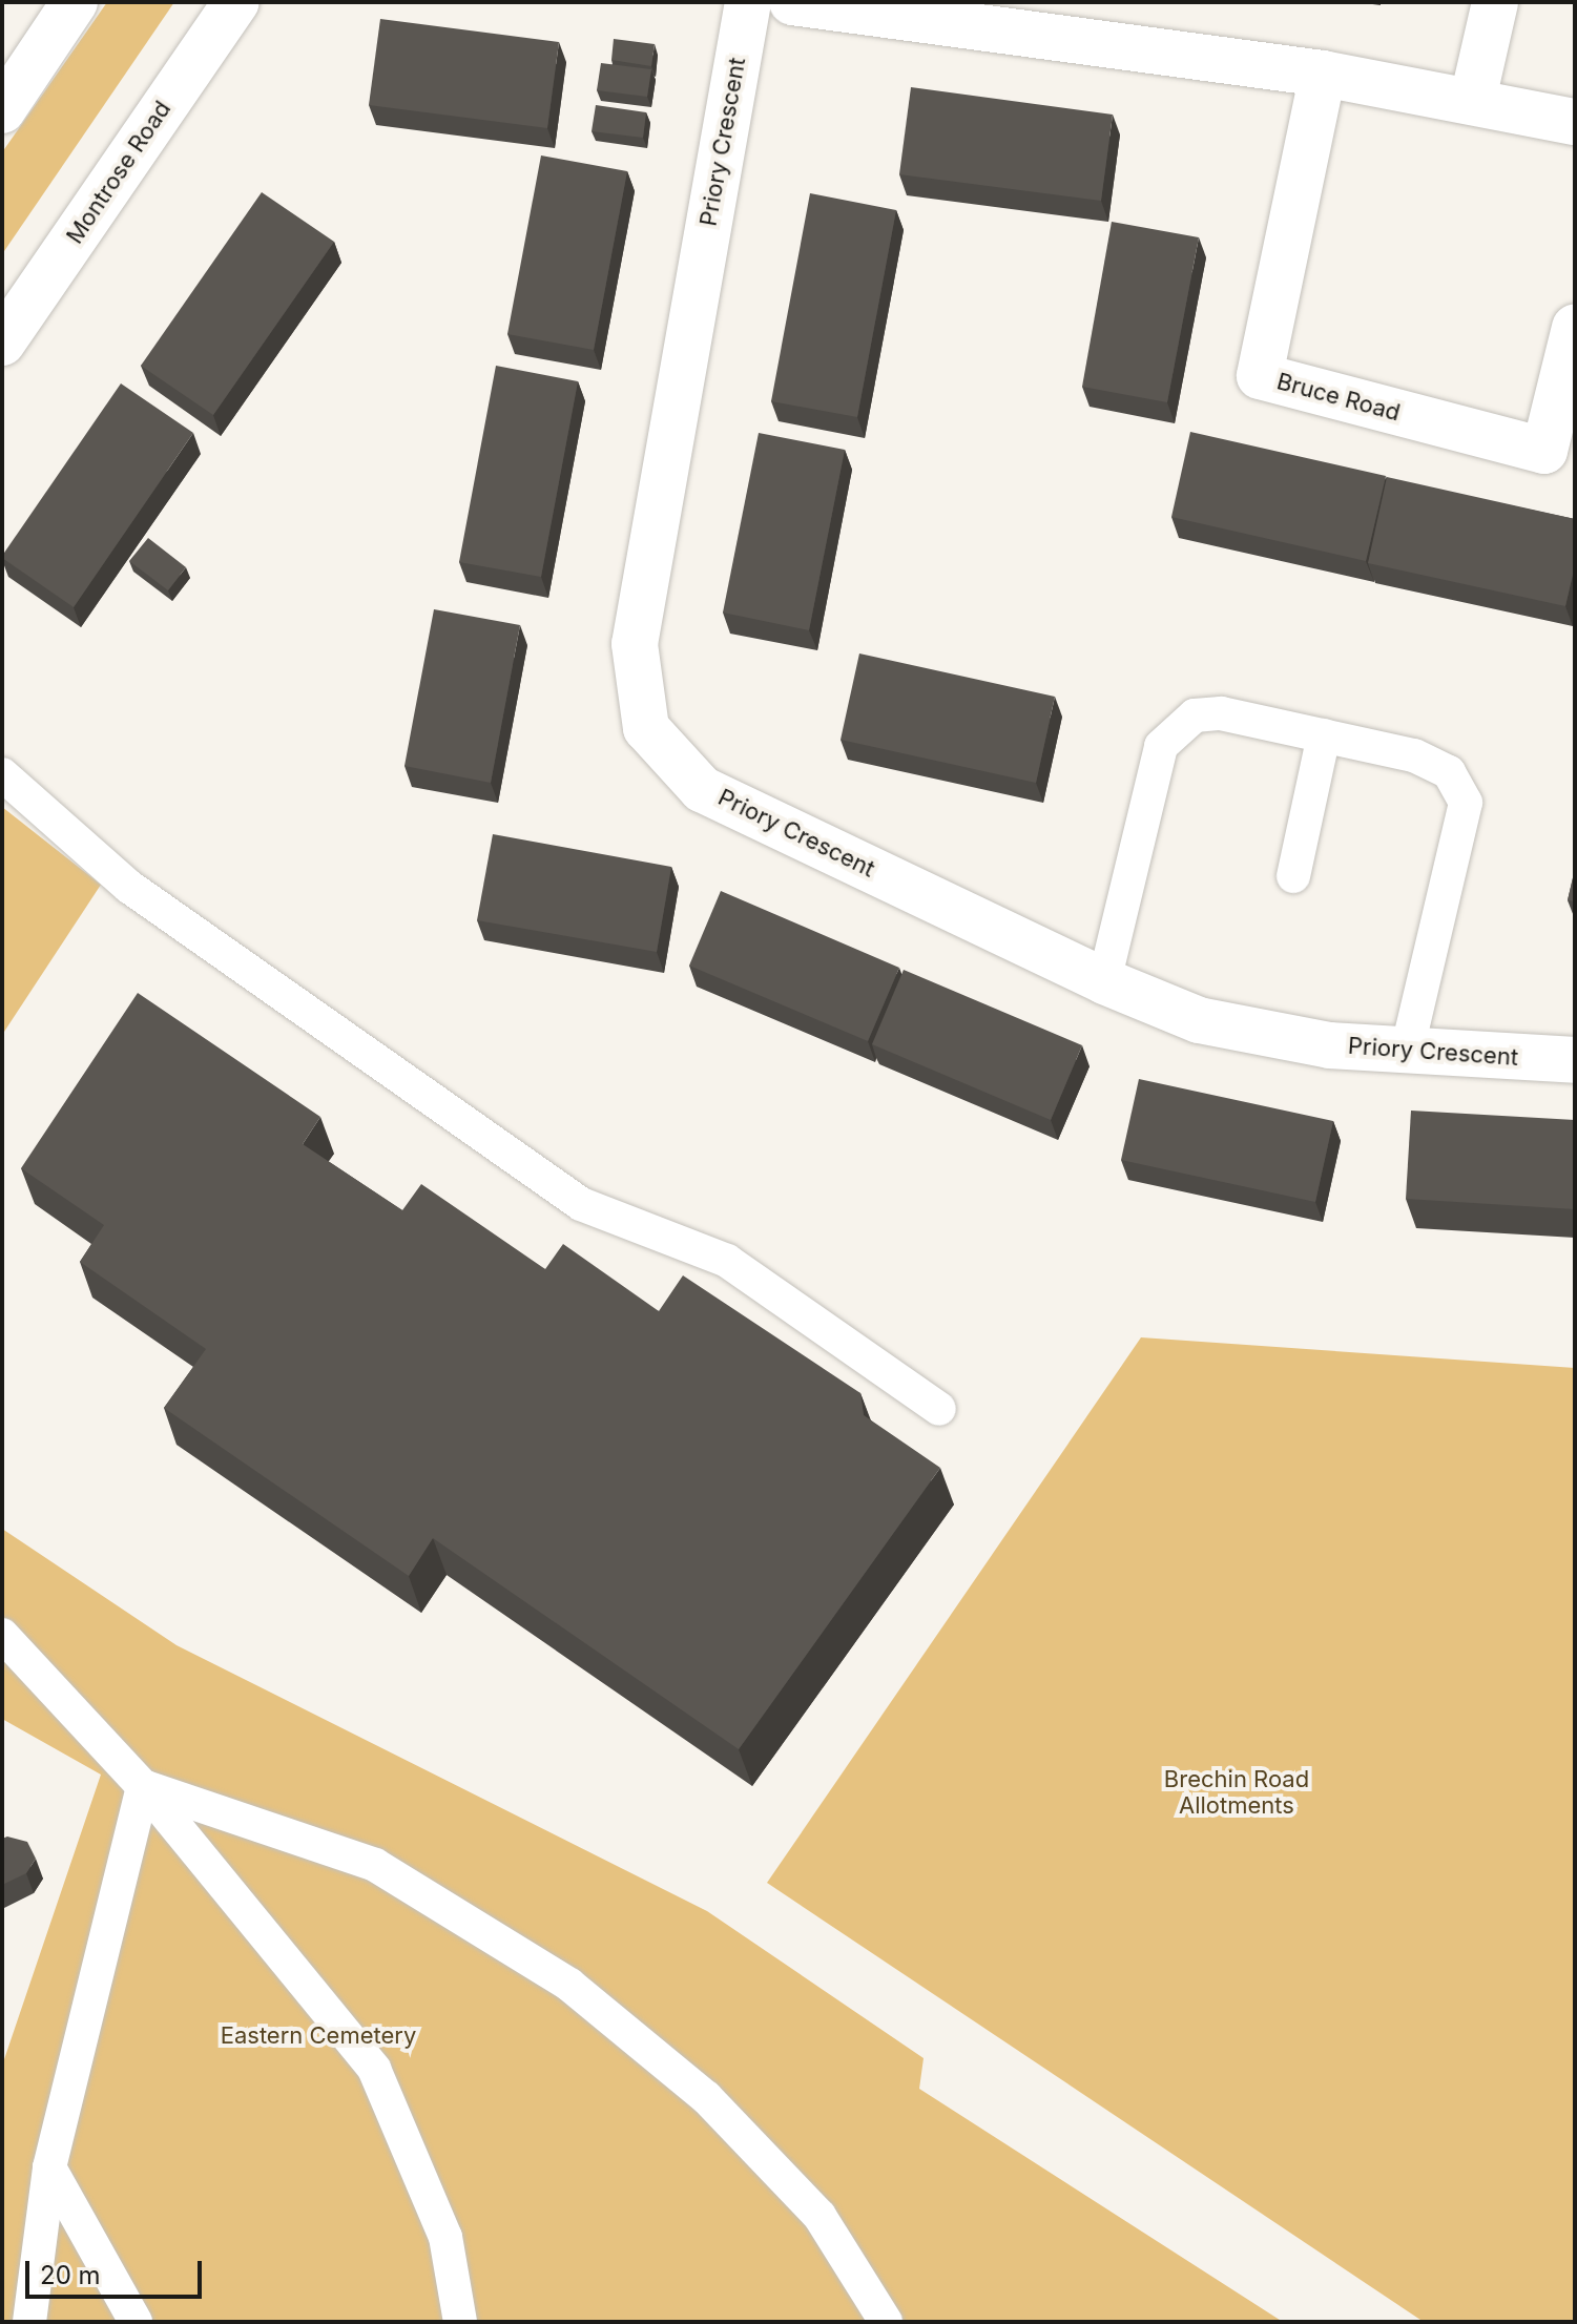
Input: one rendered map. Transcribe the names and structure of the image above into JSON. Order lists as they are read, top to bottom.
{
  "streets": {
    "street": ["Priory Crescent", "Montrose Road", "Bruce Road"]
  },
  "parks": ["Brechin Road Allotments", "Eastern Cemetery"],
  "scale_bar": "20 m"
}
